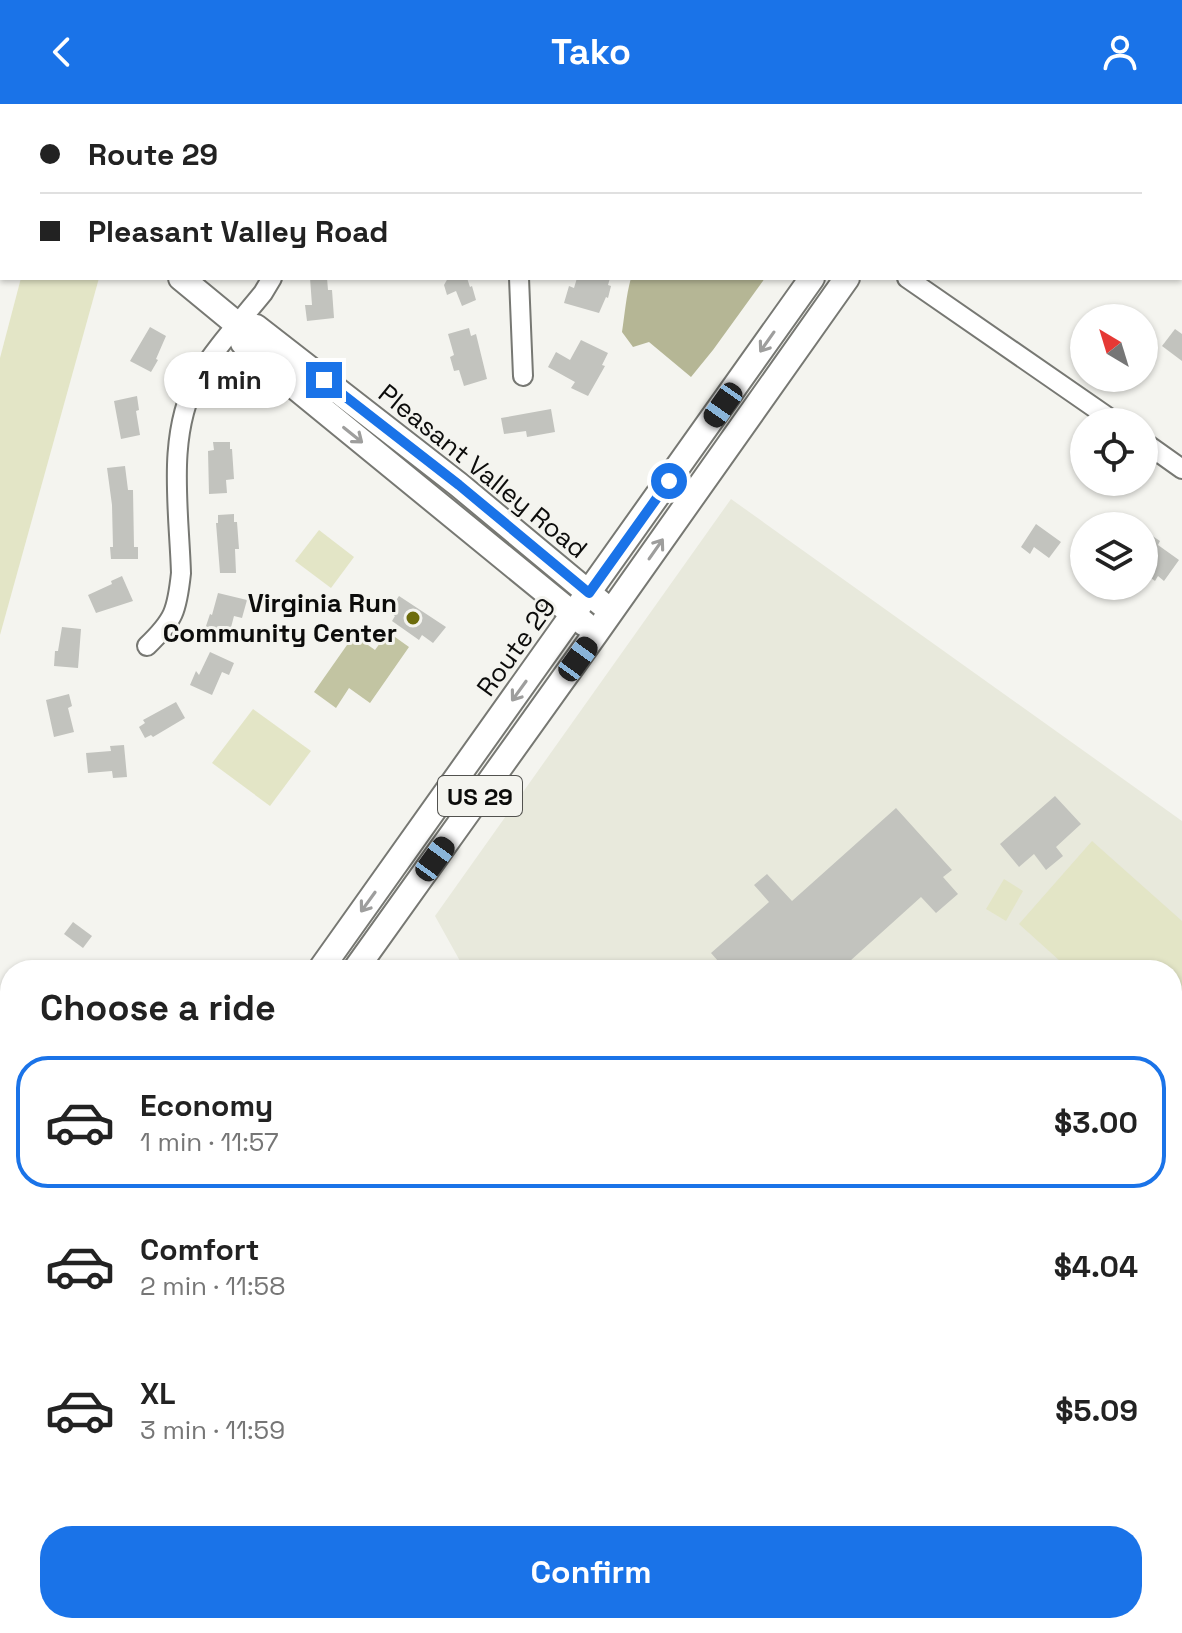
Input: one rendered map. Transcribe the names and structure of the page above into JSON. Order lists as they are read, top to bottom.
{
  "streets": {
    "main road": ["Pleasant Valley Road", "Route 29", "US 29"]
  },
  "crossings": [
    ["Pleasant Valley Road", "Route 29"],
    ["Pleasant Valley Road", "US 29"]
  ],
  "places": ["Virginia Run Community Center"],
  "north": "top left",
  "page": {
    "header": "Tako",
    "banner": ["Route 29", "Pleasant Valley Road"],
    "bubble": "1 min",
    "heading": "Choose a ride",
    "list": [
      {
        "name": "Economy",
        "note": "1 min · 11:57",
        "value": "$3.00"
      },
      {
        "name": "Comfort",
        "note": "2 min · 11:58",
        "value": "$4.04"
      },
      {
        "name": "XL",
        "note": "3 min · 11:59",
        "value": "$5.09"
      }
    ],
    "buttons": "Confirm"
  }
}
